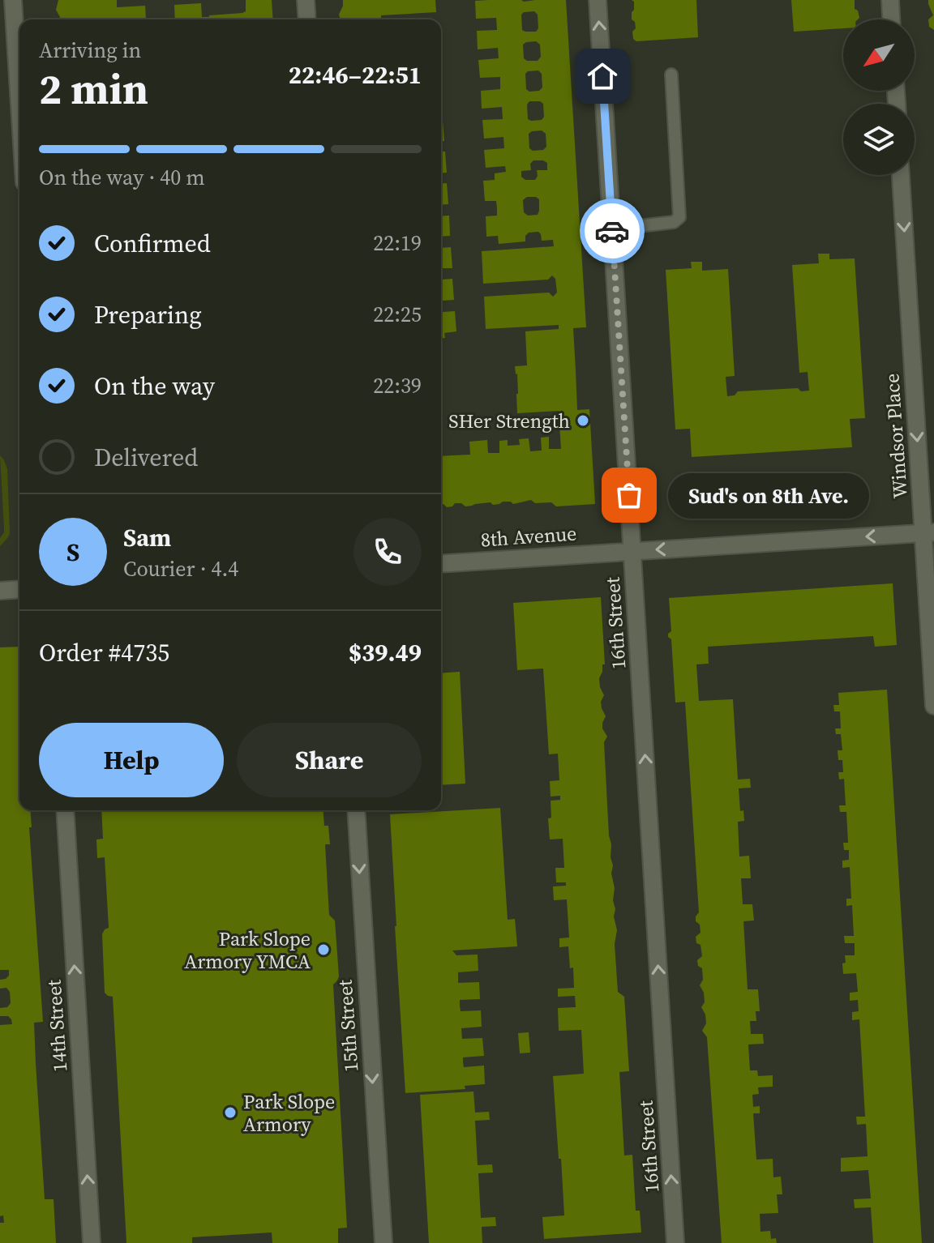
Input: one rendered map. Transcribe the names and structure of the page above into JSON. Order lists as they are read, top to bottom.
{
  "streets": {
    "street": [
      "Windsor Place",
      "8th Avenue",
      "16th Street",
      "14th Street",
      "15th Street"
    ]
  },
  "crossings": [
    ["Windsor Place", "8th Avenue"],
    ["8th Avenue", "16th Street"]
  ],
  "one_way": [
    "Windsor Place",
    "8th Avenue",
    "16th Street",
    "14th Street",
    "15th Street"
  ],
  "places": [
    "SHer Strength",
    "Sud's on 8th Ave.",
    "Park Slope Armory YMCA",
    "Park Slope Armory"
  ],
  "north": "bottom left",
  "page": {
    "heading": ["2 min", "Arriving in", "22:46–22:51"],
    "panel": [
      "Sam",
      "Courier · 4.4",
      "Order #4735",
      "$39.49"
    ],
    "bar": "On the way · 40 m",
    "list": [
      ["Confirmed", "22:19"],
      ["Preparing", "22:25"],
      ["On the way", "22:39"],
      "Delivered"
    ],
    "bubble": "Sud's on 8th Ave.",
    "round": "S",
    "buttons": ["Help", "Share"]
  }
}
